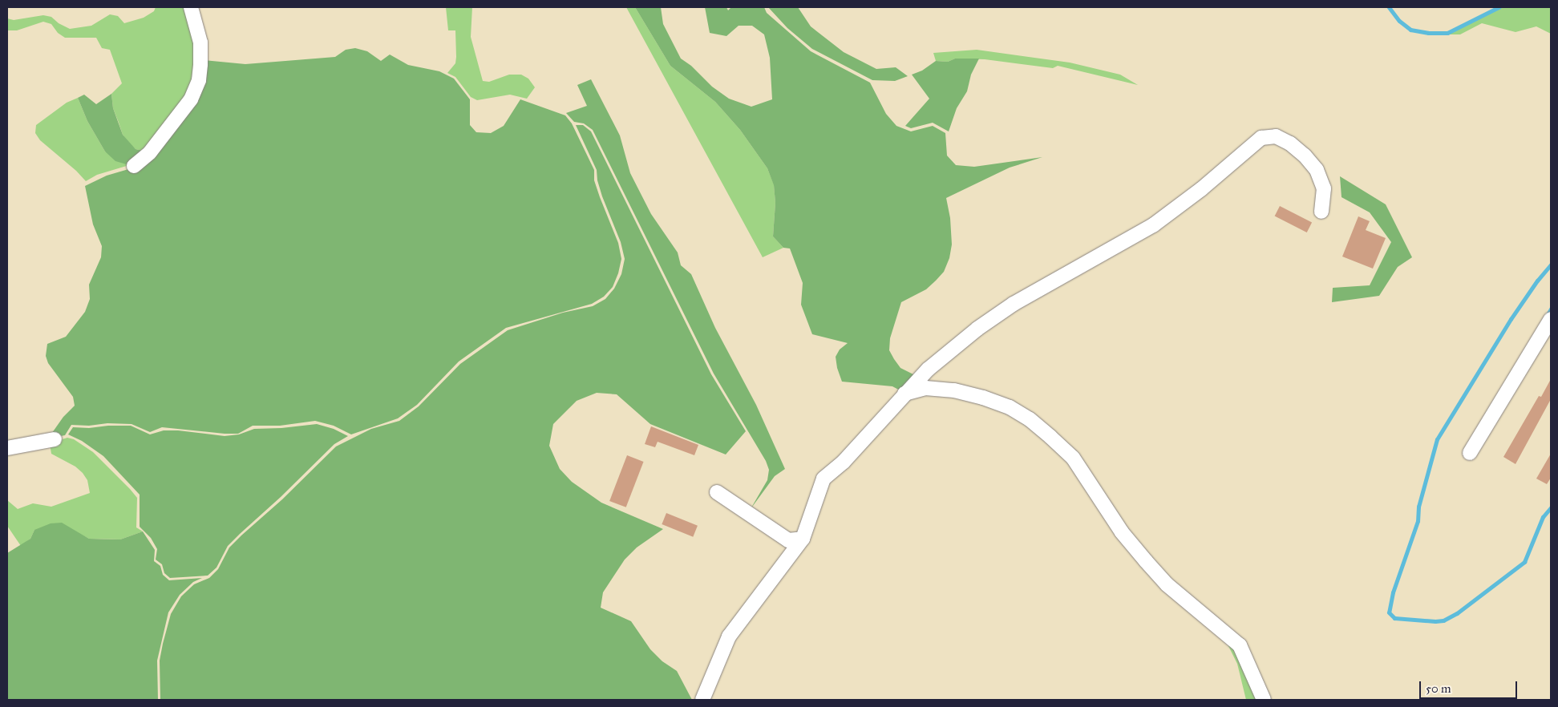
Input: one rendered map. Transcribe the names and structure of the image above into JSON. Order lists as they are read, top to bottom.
{
  "scale_bar": "50 m"
}
